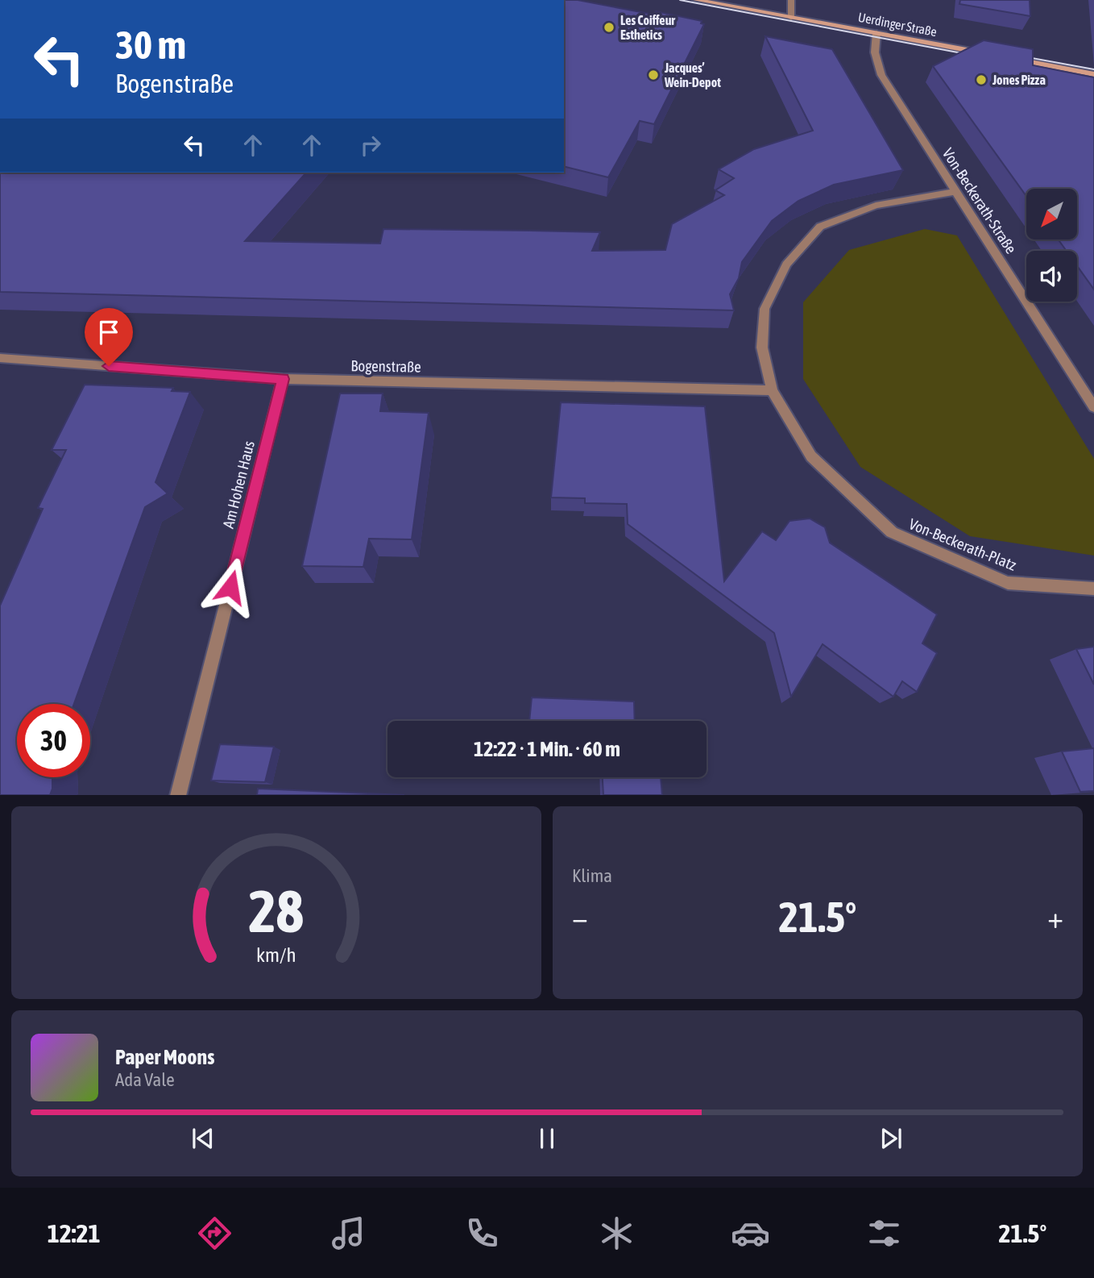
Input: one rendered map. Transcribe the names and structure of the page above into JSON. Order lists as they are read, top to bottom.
{
  "streets": {
    "main road": ["Uerdinger Straße"],
    "street": [
      "Von-Beckerath-Straße",
      "Bogenstraße",
      "Am Hohen Haus",
      "Von-Beckerath-Platz"
    ]
  },
  "crossings": [
    ["Uerdinger Straße", "Von-Beckerath-Straße"],
    ["Von-Beckerath-Straße", "Von-Beckerath-Platz"],
    ["Bogenstraße", "Am Hohen Haus"],
    ["Bogenstraße", "Von-Beckerath-Platz"]
  ],
  "places": ["Les Coiffeur Esthetics", "Jacques’ Wein-Depot", "Jones Pizza"],
  "north": "bottom left",
  "page": {
    "turn": ["30 m", "Bogenstraße"],
    "limit": "30",
    "trip": "12:22 · 1 Min. · 60 m",
    "tile": "Klima",
    "heat": ["−", "21.5°", "+"],
    "song": ["Paper Moons", "Ada Vale"],
    "tabs": ["12:21", "21.5°"],
    "gauge": ["28", "km/h"]
  }
}
